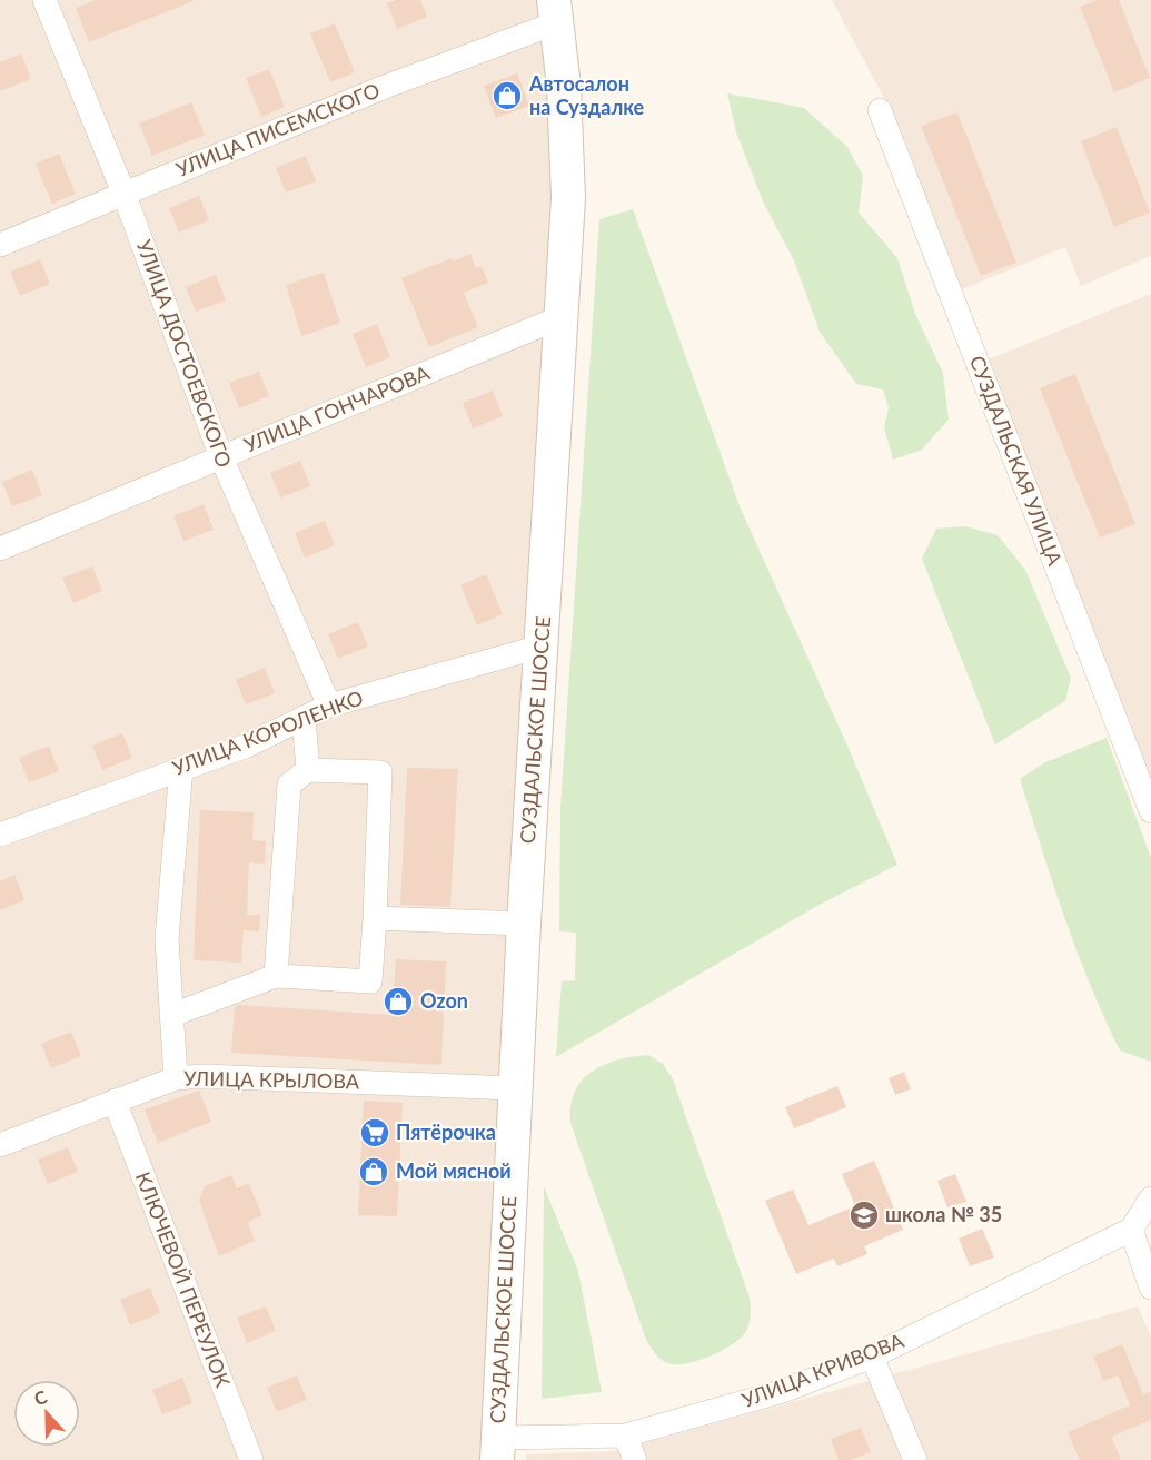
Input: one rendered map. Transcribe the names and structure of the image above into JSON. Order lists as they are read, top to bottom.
{
  "streets": {
    "main road": ["СУЗДАЛЬСКОЕ ШОССЕ"],
    "street": [
      "УЛИЦА ПИСЕМСКОГО",
      "УЛИЦА ДОСТОЕВСКОГО",
      "УЛИЦА ГОНЧАРОВА",
      "СУЗДАЛЬСКАЯ УЛИЦА",
      "УЛИЦА КОРОЛЕНКО",
      "УЛИЦА КРЫЛОВА",
      "КЛЮЧЕВОЙ ПЕРЕУЛОК",
      "УЛИЦА КРИВОВА"
    ]
  },
  "crossings": [
    ["УЛИЦА ПИСЕМСКОГО", "УЛИЦА ДОСТОЕВСКОГО"],
    ["УЛИЦА ПИСЕМСКОГО", "СУЗДАЛЬСКОЕ ШОССЕ"],
    ["УЛИЦА ДОСТОЕВСКОГО", "УЛИЦА ГОНЧАРОВА"],
    ["УЛИЦА ДОСТОЕВСКОГО", "УЛИЦА КОРОЛЕНКО"],
    ["УЛИЦА ГОНЧАРОВА", "СУЗДАЛЬСКОЕ ШОССЕ"],
    ["СУЗДАЛЬСКОЕ ШОССЕ", "УЛИЦА КОРОЛЕНКО"],
    ["СУЗДАЛЬСКОЕ ШОССЕ", "УЛИЦА КРЫЛОВА"],
    ["СУЗДАЛЬСКОЕ ШОССЕ", "УЛИЦА КРИВОВА"],
    ["УЛИЦА КРЫЛОВА", "КЛЮЧЕВОЙ ПЕРЕУЛОК"]
  ],
  "places": {
    "shop": ["Автосалон на Суздалке", "Ozon", "Мой мясной"],
    "supermarket": ["Пятёрочка"],
    "school or university": ["школа № 35"]
  },
  "north": "top"
}
